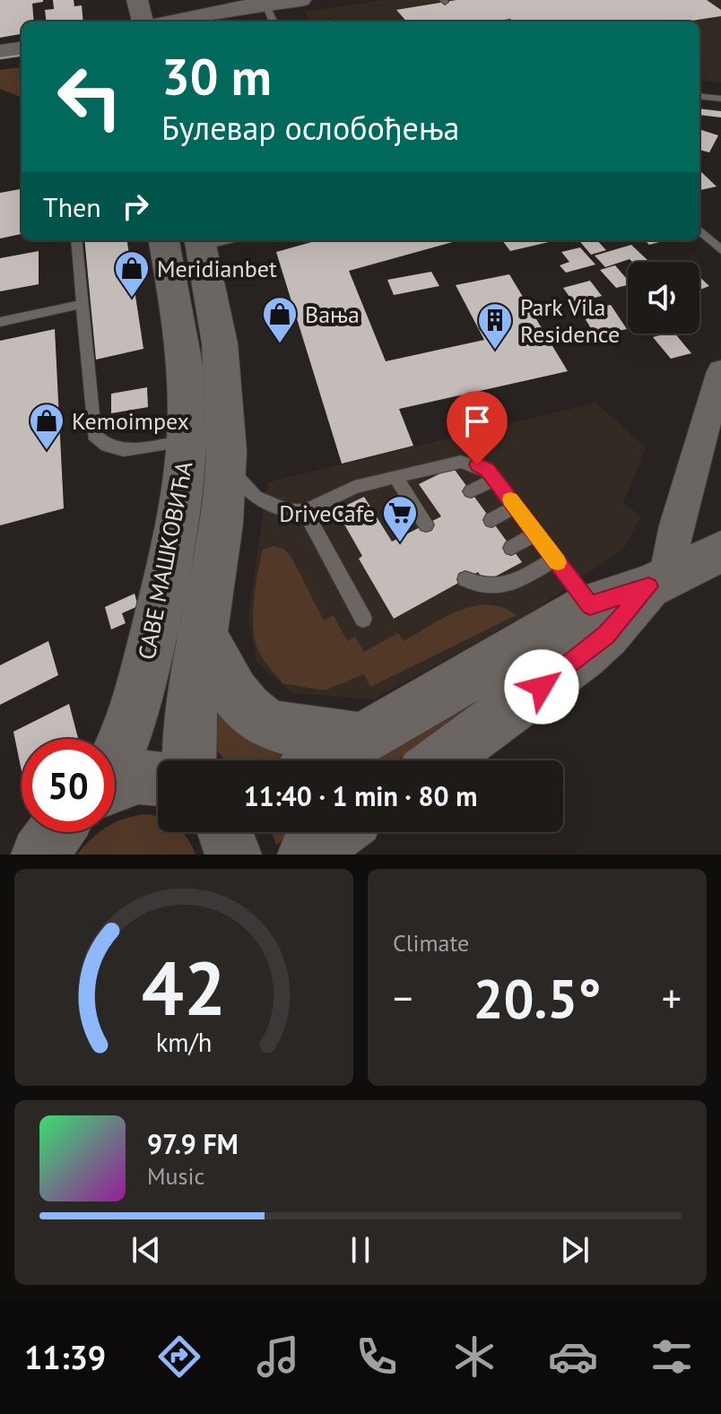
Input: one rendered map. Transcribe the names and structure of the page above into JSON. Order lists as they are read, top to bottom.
{
  "streets": {
    "main road": ["САВЕ МАШКОВИЋА"]
  },
  "places": {
    "shop": ["Meridianbet", "Вања", "Kemoimpex"],
    "building": ["Park Vila Residence"],
    "supermarket": ["DriveCafe"]
  },
  "page": {
    "turn": ["30 m", "Булевар ослобођења"],
    "then": "Then",
    "limit": "50",
    "trip": "11:40 · 1 min · 80 m",
    "tile": "Climate",
    "heat": ["−", "20.5°", "+"],
    "song": ["97.9 FM", "Music"],
    "tabs": "11:39",
    "gauge": ["42", "km/h"]
  }
}
